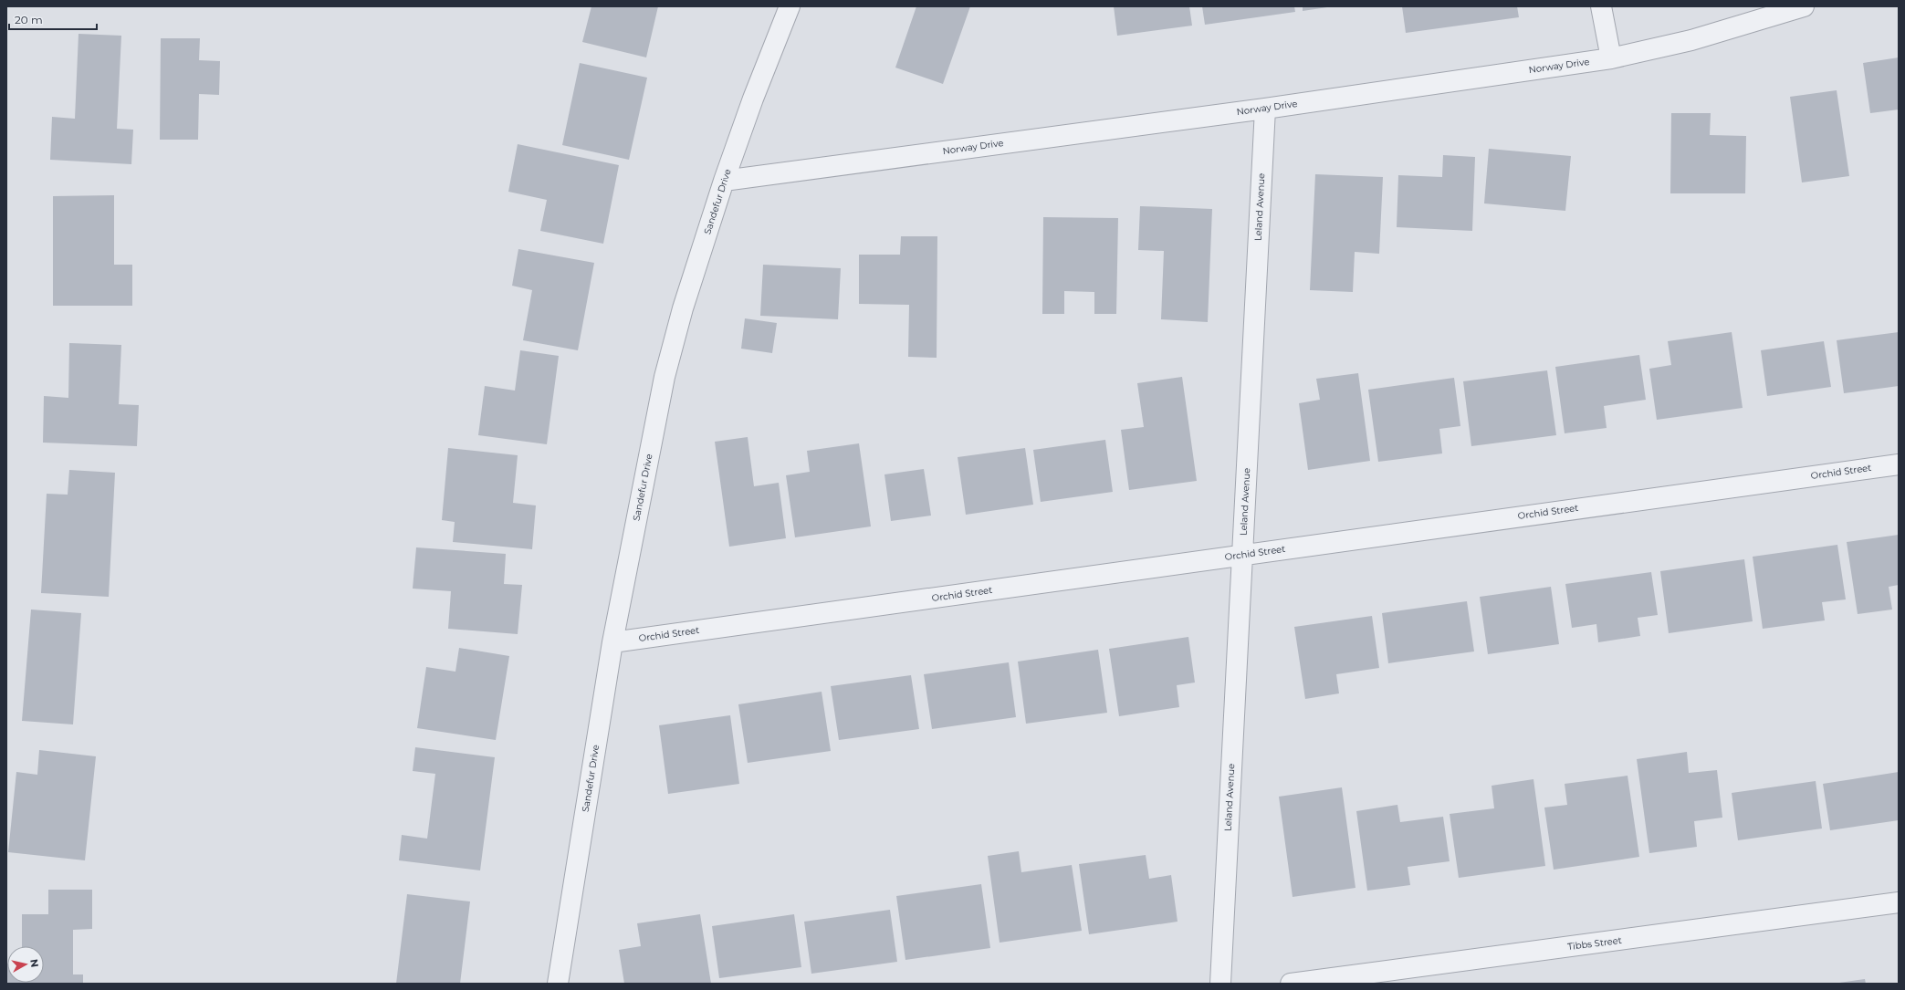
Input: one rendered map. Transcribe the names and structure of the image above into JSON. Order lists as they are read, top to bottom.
{
  "streets": {
    "street": [
      "Norway Drive",
      "Sandefur Drive",
      "Leland Avenue",
      "Orchid Street",
      "Tibbs Street"
    ]
  },
  "crossings": [
    ["Norway Drive", "Sandefur Drive"],
    ["Norway Drive", "Leland Avenue"],
    ["Sandefur Drive", "Orchid Street"],
    ["Leland Avenue", "Orchid Street"]
  ],
  "scale_bar": "20 m",
  "north": "right"
}
